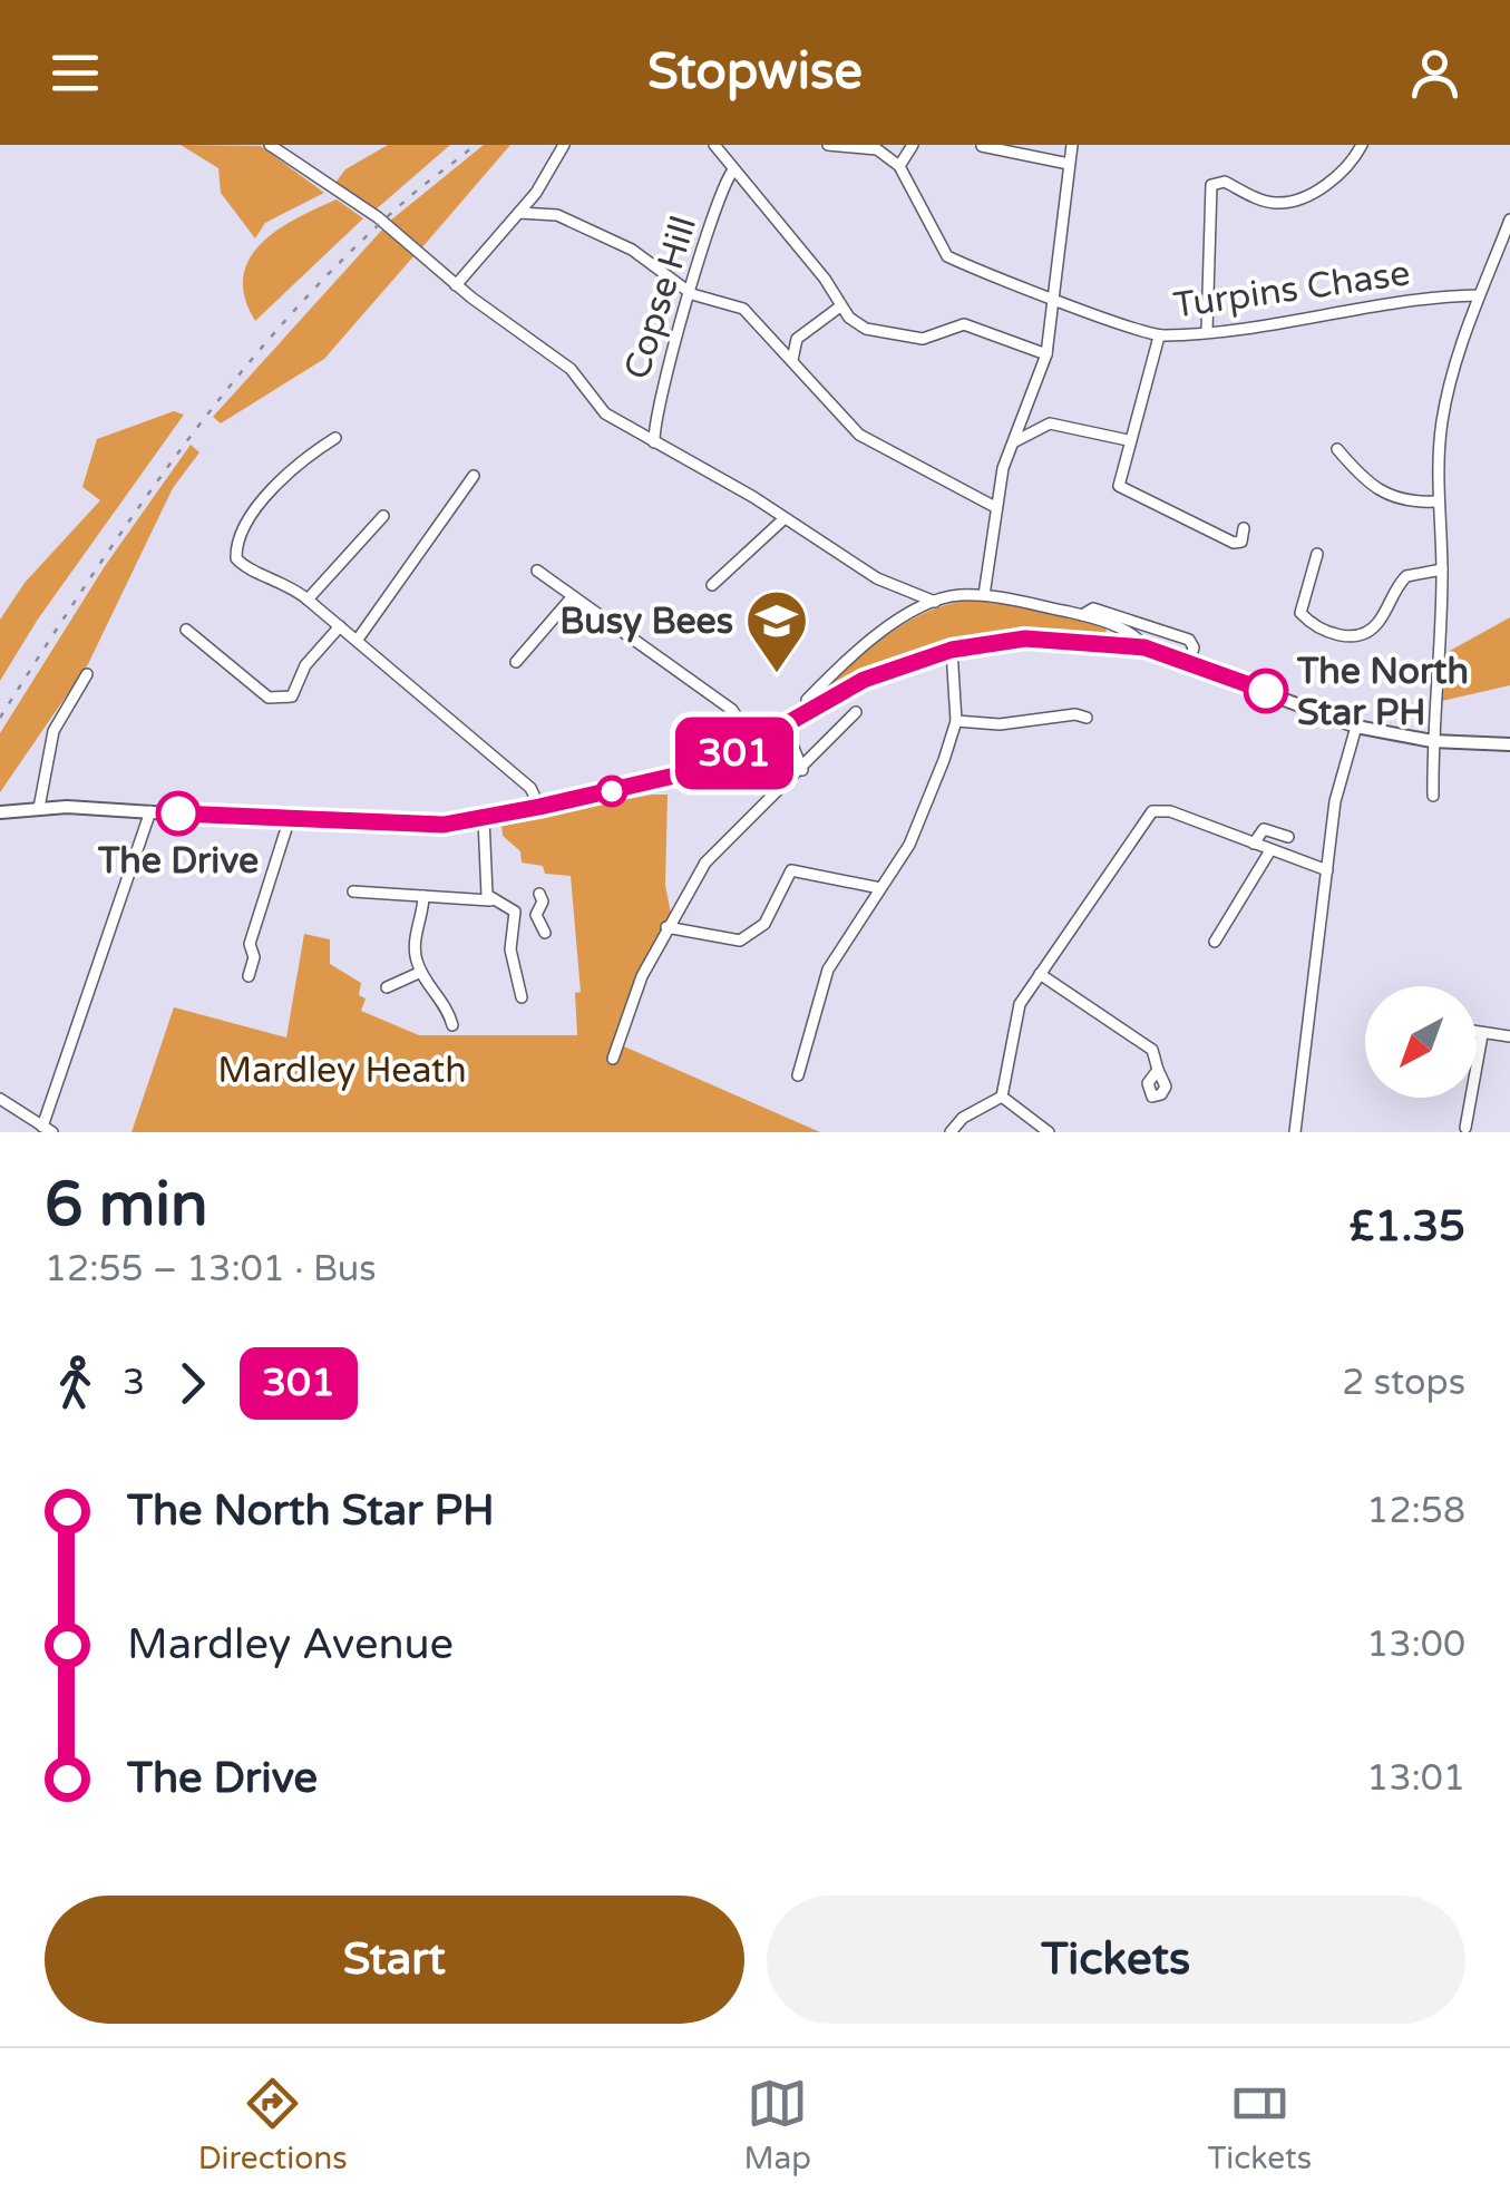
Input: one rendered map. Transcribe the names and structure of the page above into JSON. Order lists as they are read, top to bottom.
{
  "streets": {
    "street": ["Turpins Chase", "Copse Hill"]
  },
  "parks": ["Mardley Heath"],
  "places": {
    "school or university": ["Busy Bees"],
    "other": ["The North Star PH", "The Drive"]
  },
  "lines": ["bus line 301"],
  "north": "bottom left",
  "page": {
    "header": "Stopwise",
    "on_map": "301",
    "heading": ["6 min", "12:55 – 13:01 · Bus", "£1.35"],
    "legs": ["3", "301", "2 stops"],
    "list": [
      {
        "name": "The North Star PH",
        "value": "12:58"
      },
      {
        "name": "Mardley Avenue",
        "value": "13:00"
      },
      {
        "name": "The Drive",
        "value": "13:01"
      }
    ],
    "buttons": ["Start", "Tickets"],
    "tabs": ["Directions", "Map", "Tickets"]
  }
}
